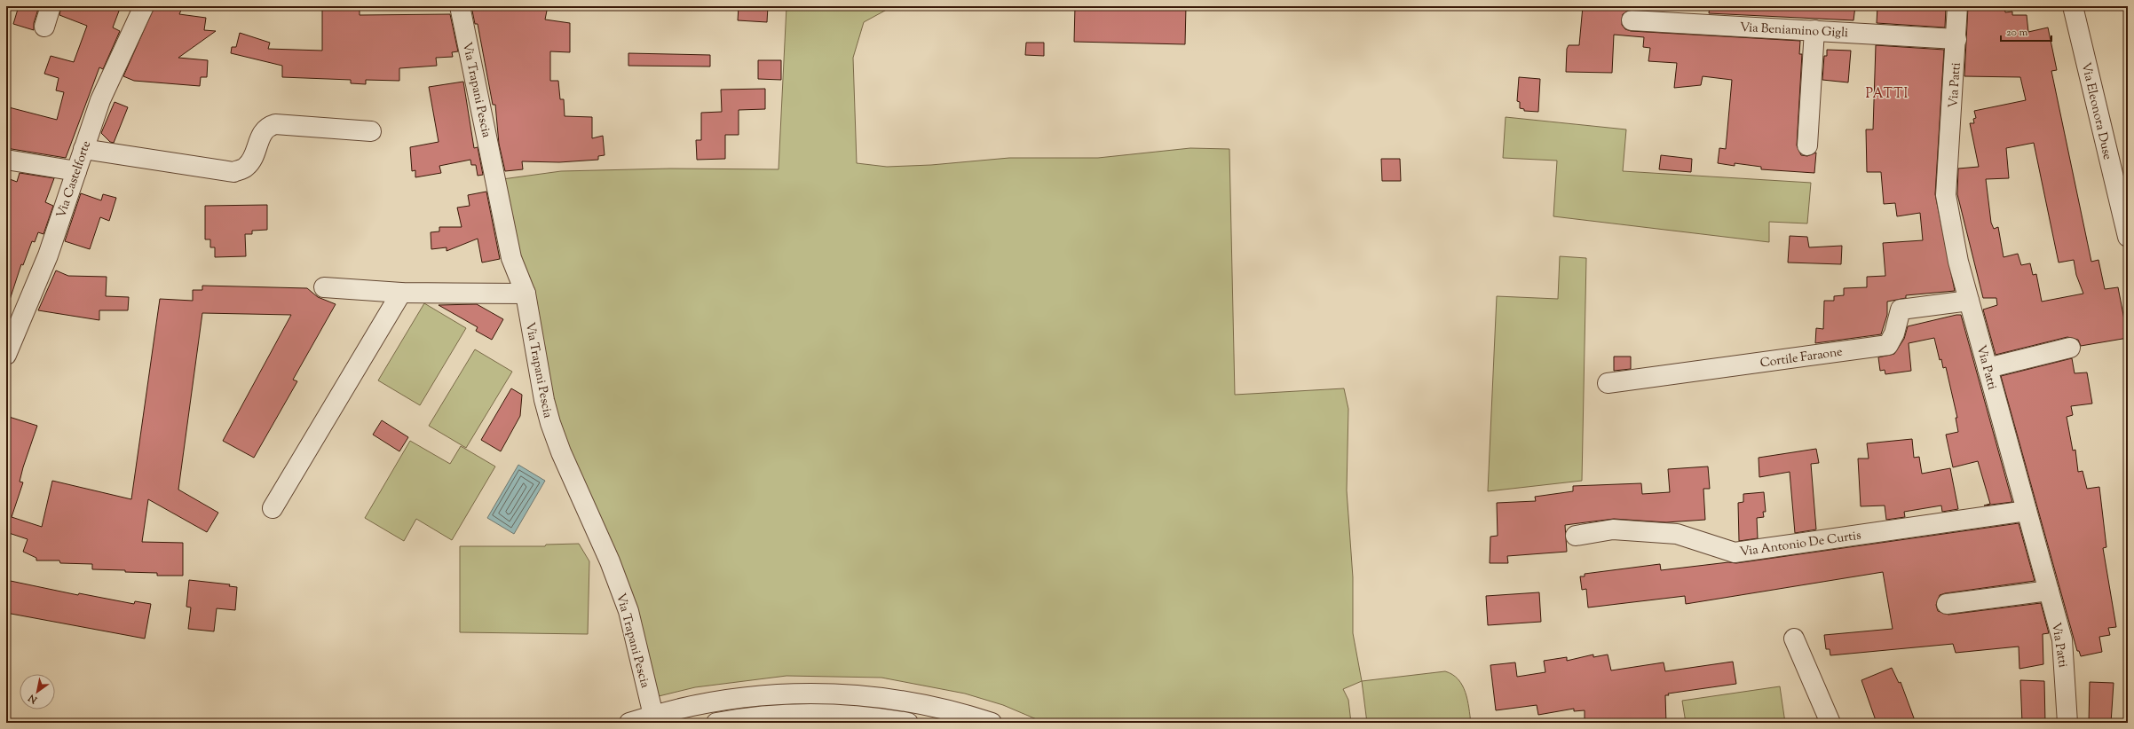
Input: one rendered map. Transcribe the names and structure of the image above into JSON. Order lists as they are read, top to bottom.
{
  "streets": {
    "street": [
      "Via Beniamino Gigli",
      "Via Patti",
      "Via Trapani Pescia",
      "Via Eleonora Duse",
      "Via Castelforte",
      "Cortile Faraone",
      "Via Antonio De Curtis"
    ]
  },
  "crossings": [
    ["Via Beniamino Gigli", "Via Patti"],
    ["Via Patti", "Cortile Faraone"],
    ["Via Patti", "Via Antonio De Curtis"]
  ],
  "districts": ["PATTI"],
  "scale_bar": "20 m",
  "north": "bottom left"
}
